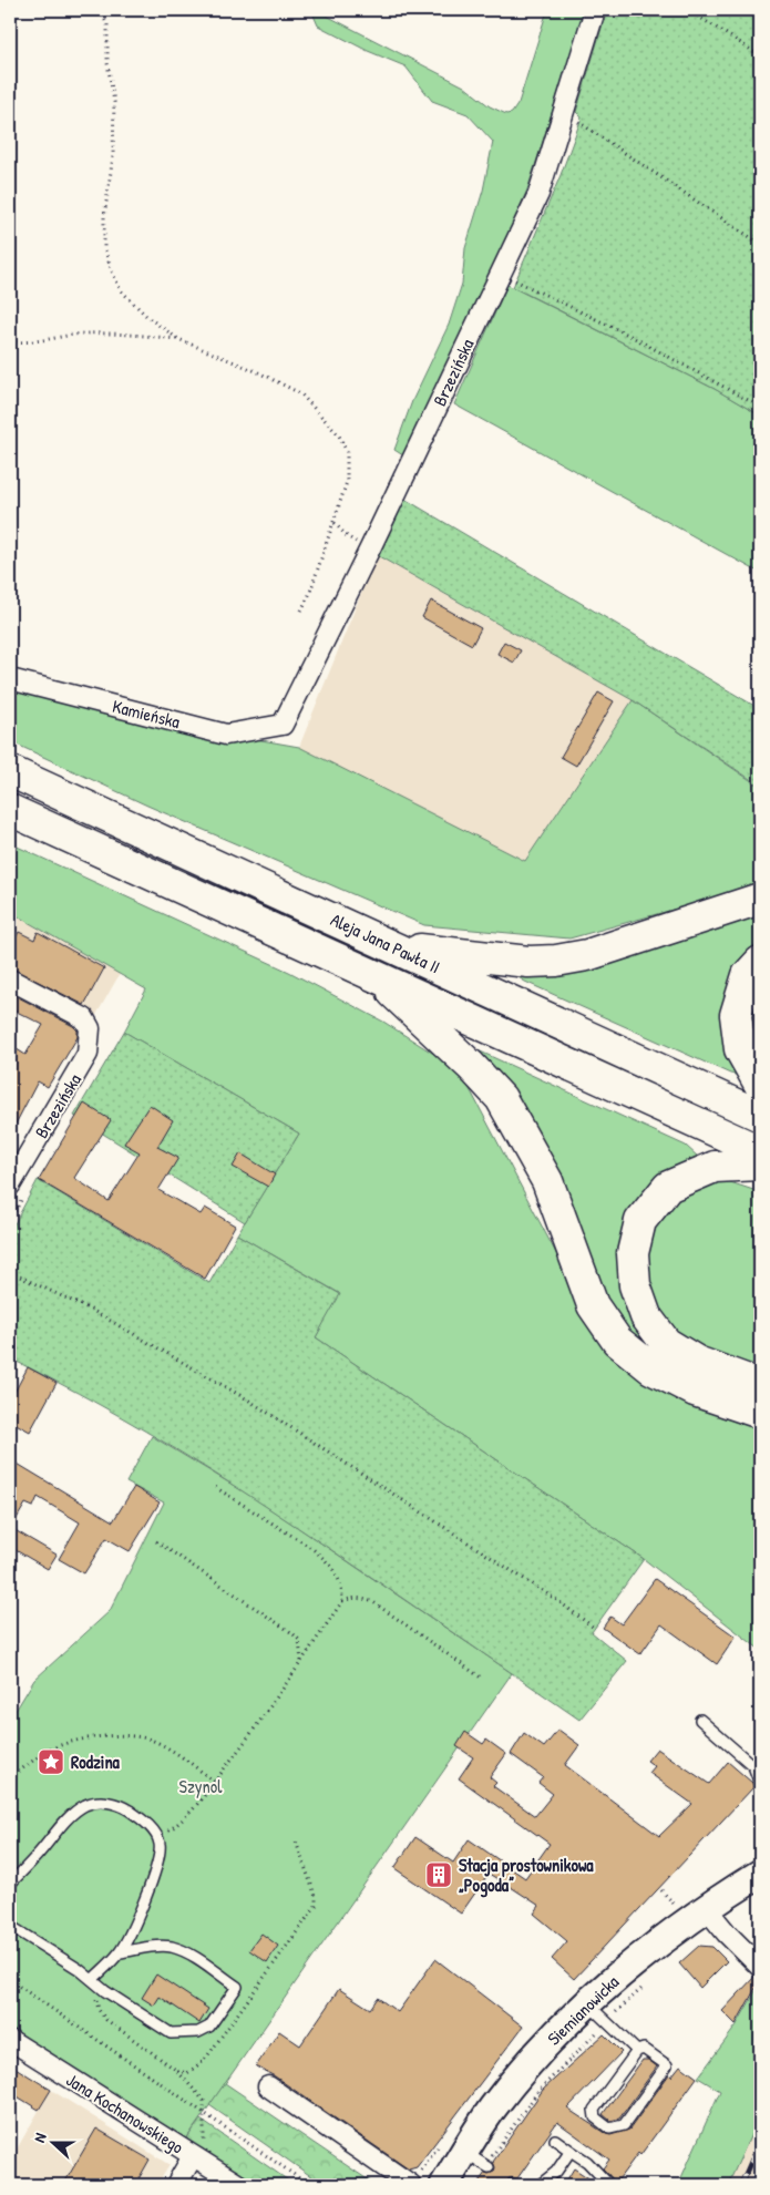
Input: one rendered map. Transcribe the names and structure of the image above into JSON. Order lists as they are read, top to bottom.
{
  "streets": {
    "main road": ["Aleja Jana Pawła II", "Siemianowicka"],
    "street": ["Brzezińska", "Kamieńska", "Jana Kochanowskiego"]
  },
  "crossings": [
    ["Brzezińska", "Kamieńska"]
  ],
  "parks": ["Szynol"],
  "places": {
    "place": ["Rodzina"],
    "building": ["Stacja prostownikowa „Pogoda”"]
  },
  "north": "left"
}
